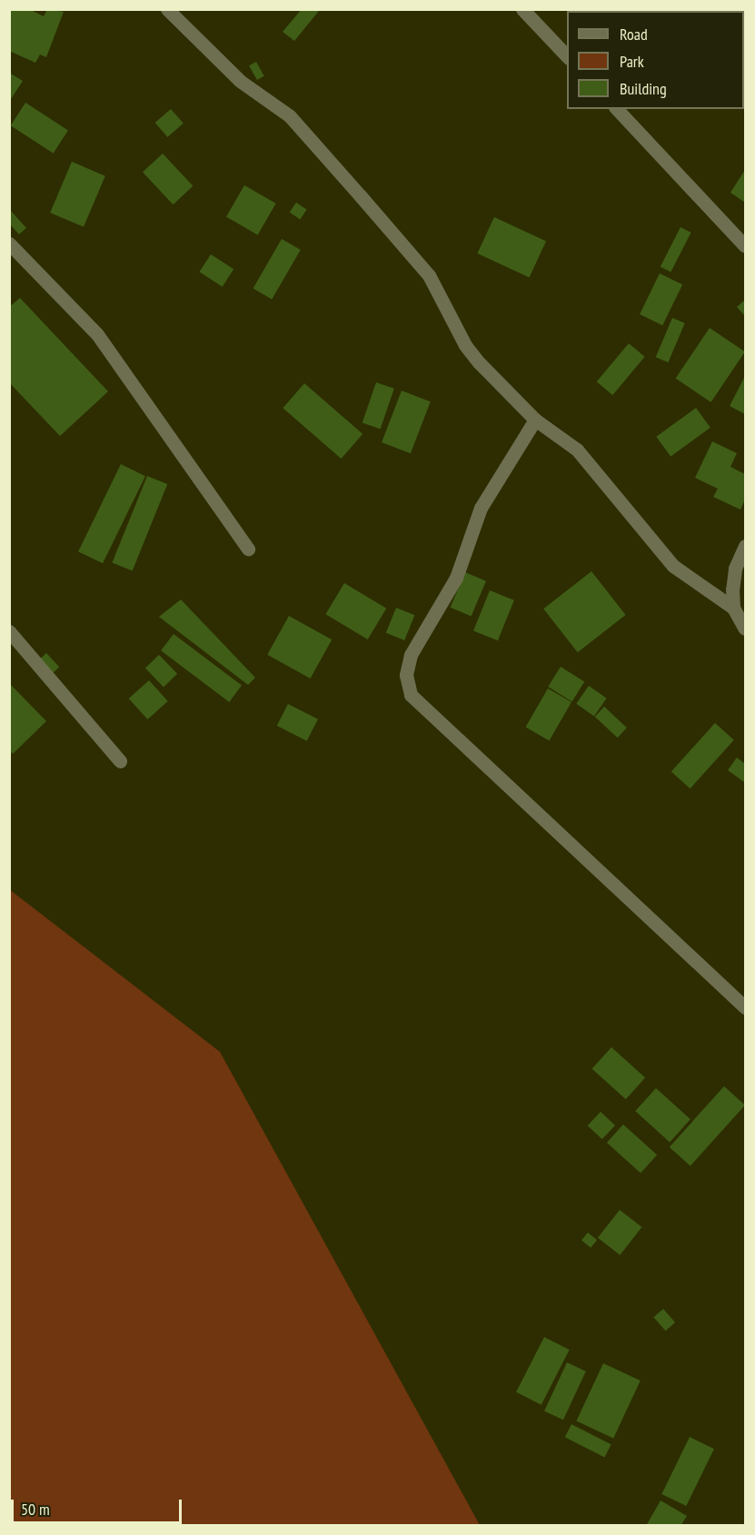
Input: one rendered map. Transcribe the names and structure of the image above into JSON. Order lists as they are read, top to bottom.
{
  "legend": ["Road", "Park", "Building"],
  "scale_bar": "50 m"
}
